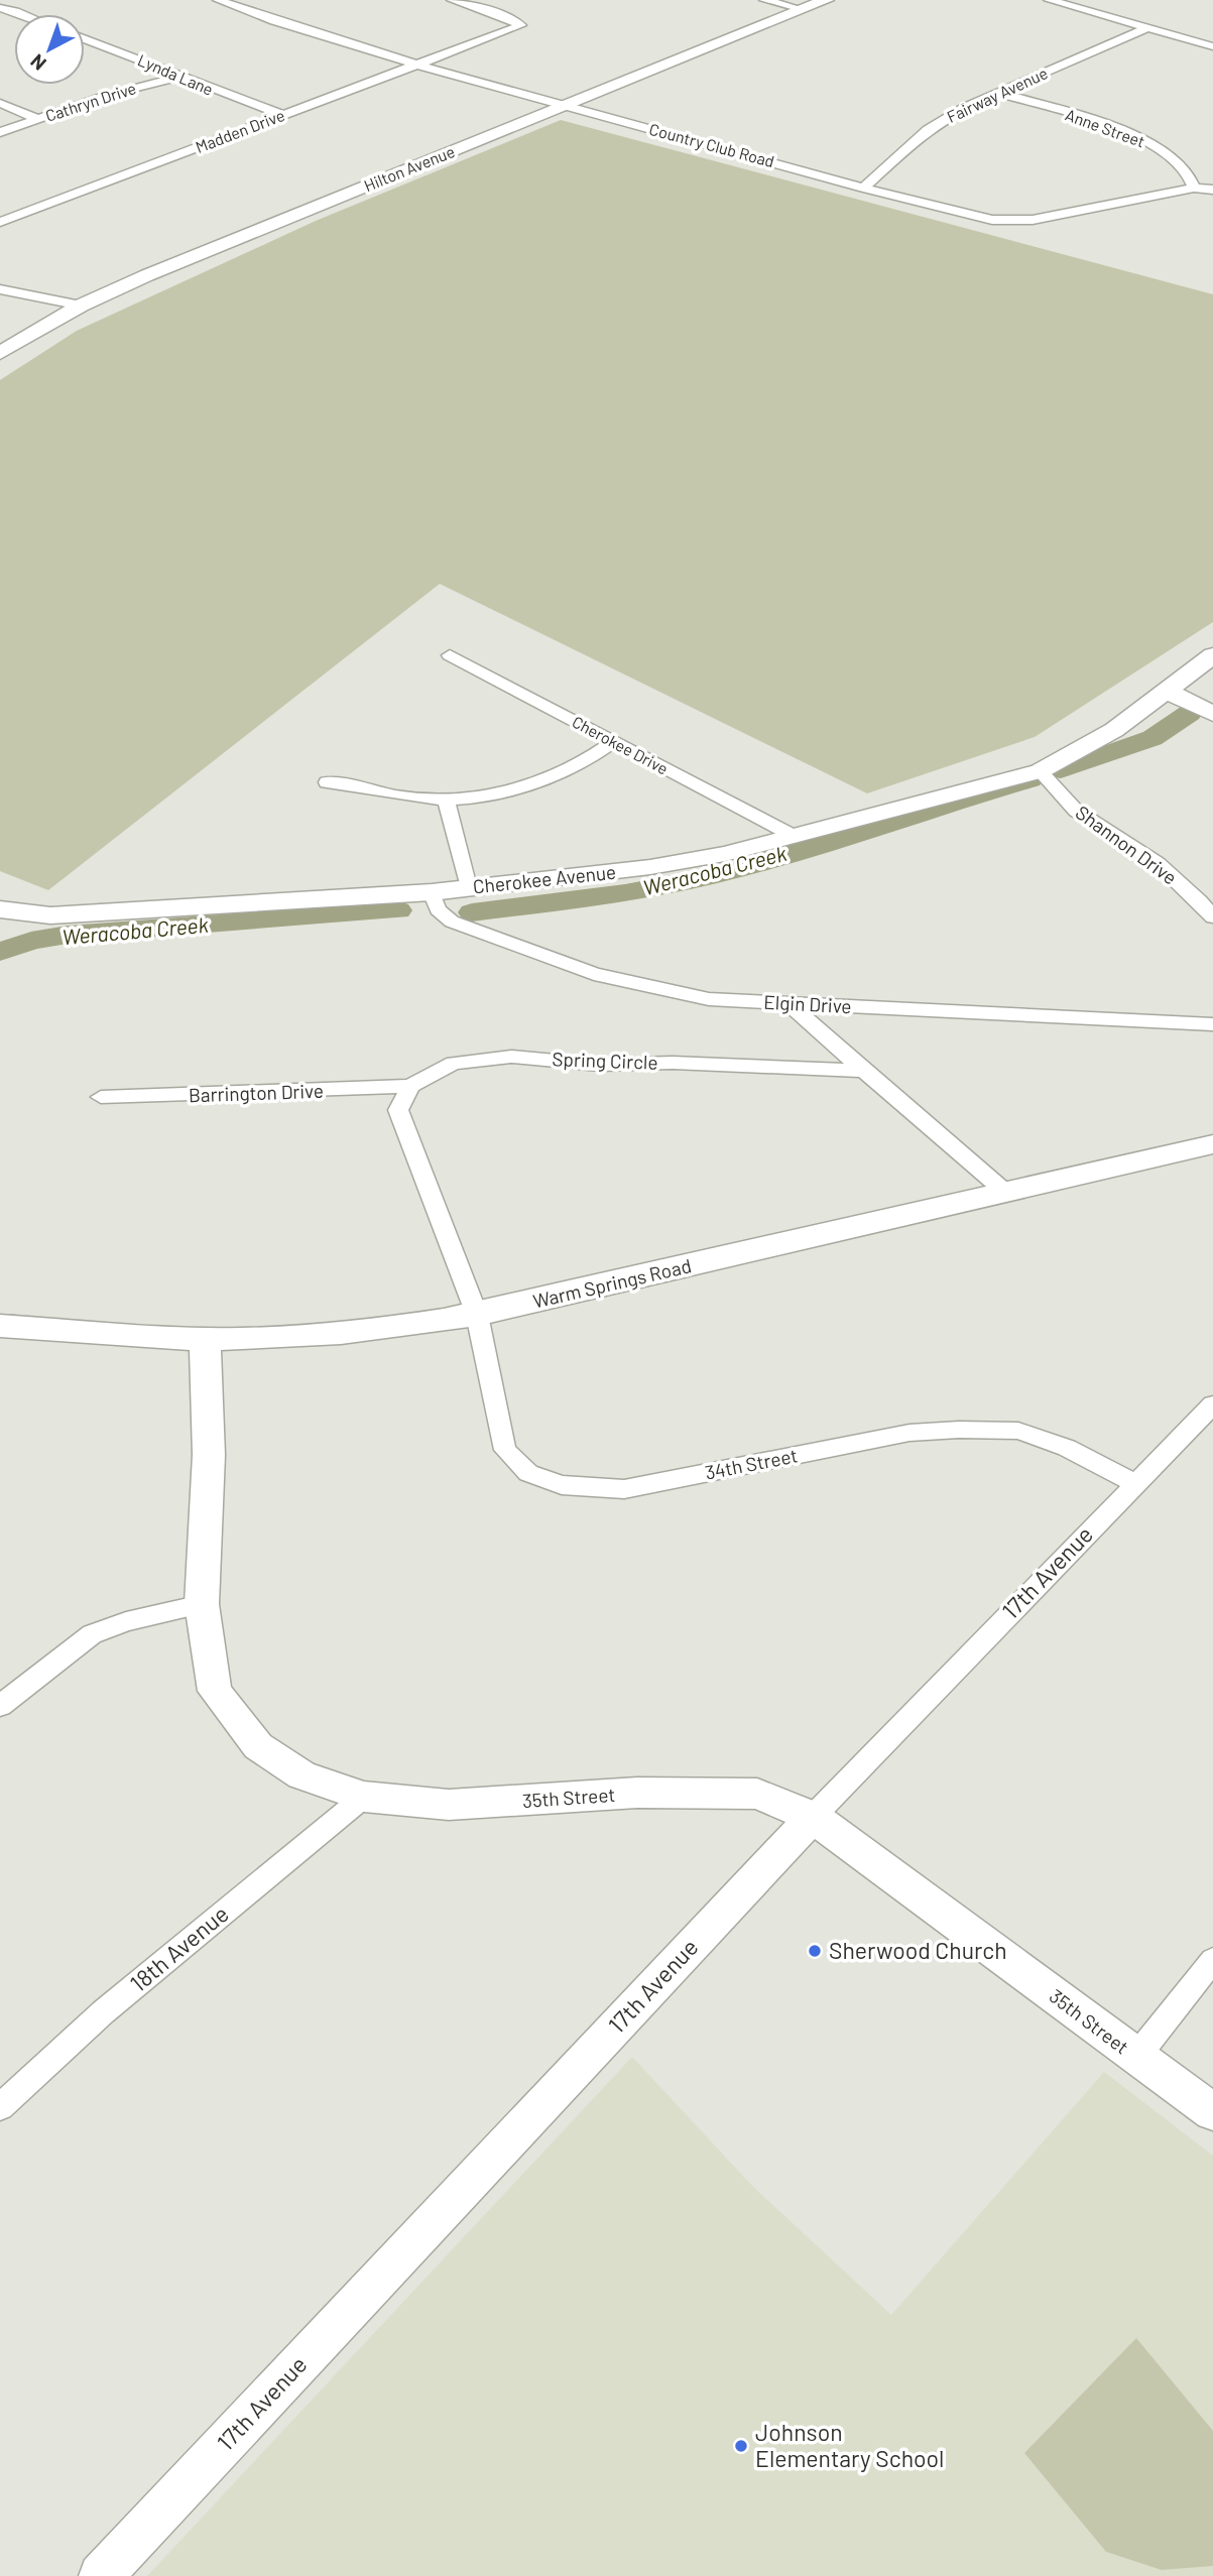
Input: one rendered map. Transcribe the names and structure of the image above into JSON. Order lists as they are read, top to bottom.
{
  "streets": {
    "street": [
      "Lynda Lane",
      "Fairway Avenue",
      "Cathryn Drive",
      "Anne Street",
      "Madden Drive",
      "Country Club Road",
      "Hilton Avenue",
      "Cherokee Drive",
      "Shannon Drive",
      "Cherokee Avenue",
      "Elgin Drive",
      "Spring Circle",
      "Barrington Drive",
      "Warm Springs Road",
      "34th Street",
      "17th Avenue",
      "35th Street",
      "18th Avenue"
    ]
  },
  "crossings": [
    ["Lynda Lane", "Cathryn Drive"],
    ["Lynda Lane", "Madden Drive"],
    ["Fairway Avenue", "Anne Street"],
    ["Fairway Avenue", "Country Club Road"],
    ["Anne Street", "Country Club Road"],
    ["Madden Drive", "Country Club Road"],
    ["Country Club Road", "Hilton Avenue"],
    ["Cherokee Drive", "Cherokee Avenue"],
    ["Shannon Drive", "Cherokee Avenue"],
    ["Cherokee Avenue", "Elgin Drive"],
    ["Spring Circle", "Barrington Drive"],
    ["Warm Springs Road", "34th Street"],
    ["Warm Springs Road", "35th Street"],
    ["34th Street", "17th Avenue"],
    ["17th Avenue", "35th Street"],
    ["35th Street", "18th Avenue"]
  ],
  "water": ["Weracoba Creek"],
  "places": ["Sherwood Church", "Johnson Elementary School"],
  "north": "bottom left"
}
